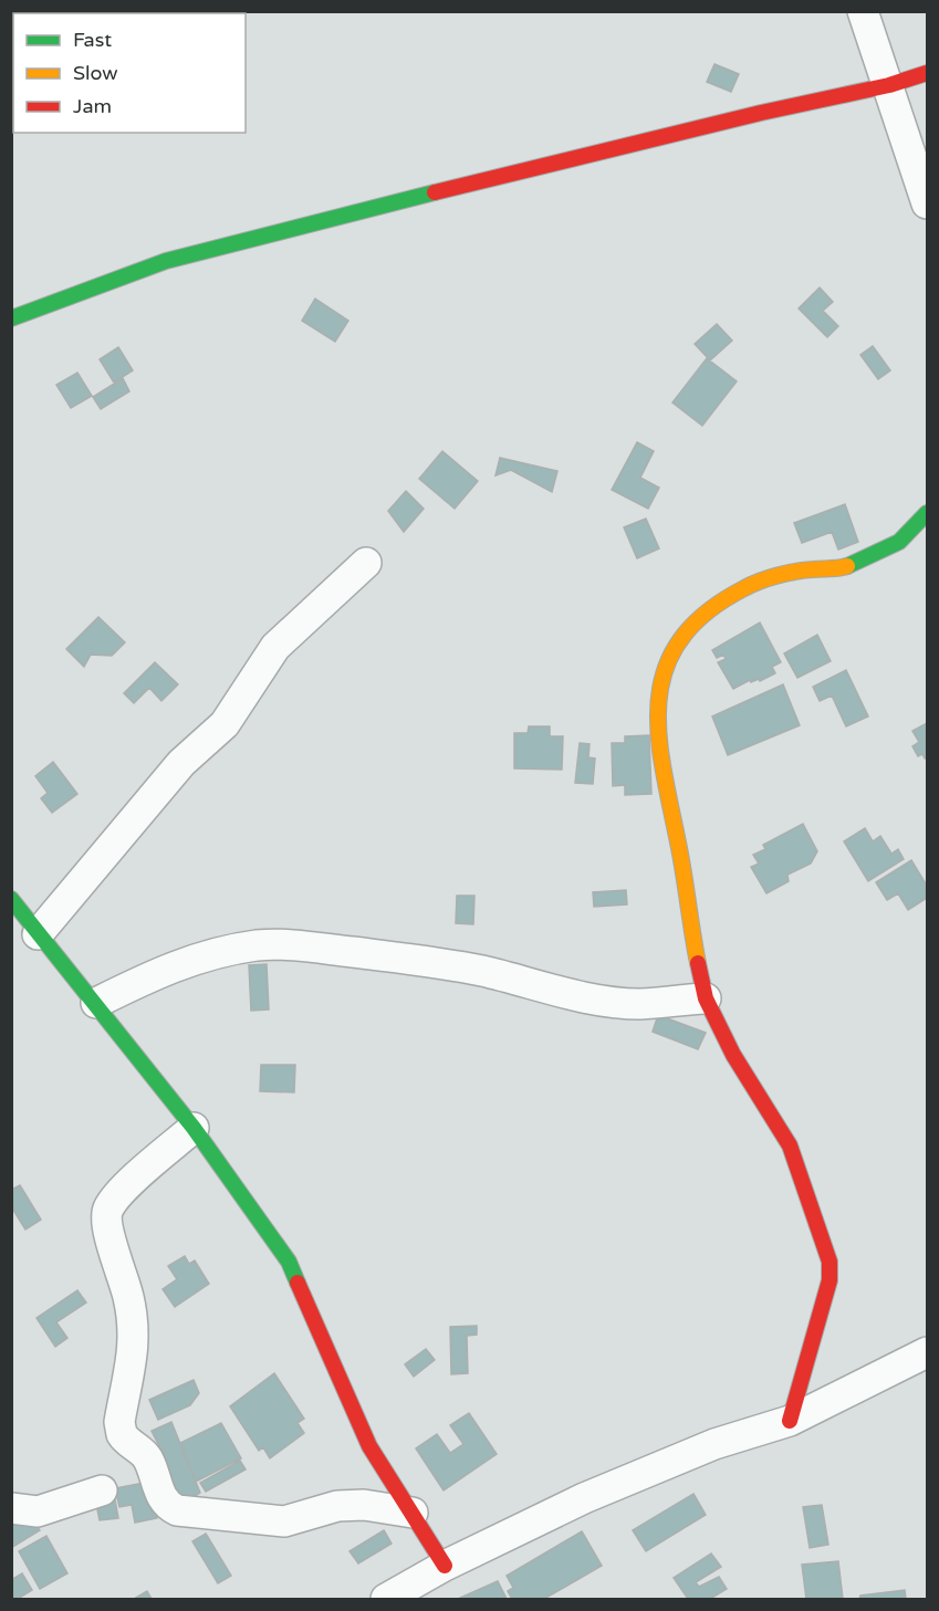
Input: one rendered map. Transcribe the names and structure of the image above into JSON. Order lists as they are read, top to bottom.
{
  "legend": ["Fast", "Slow", "Jam"]
}
